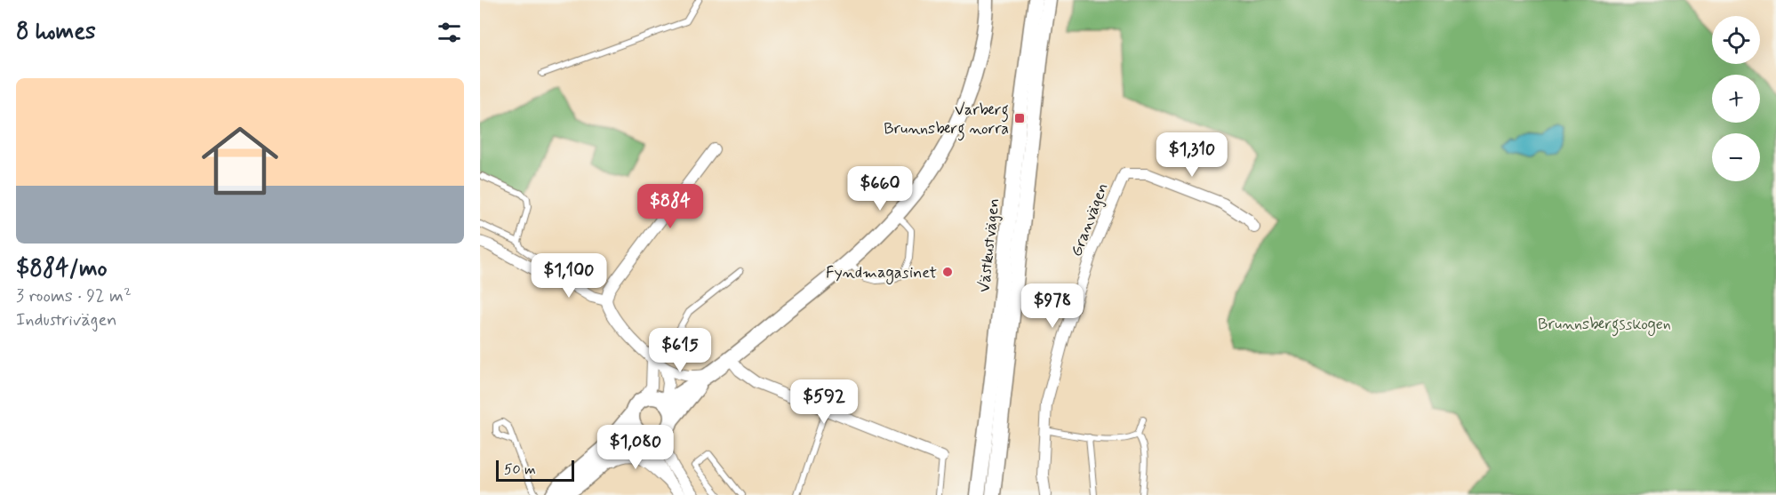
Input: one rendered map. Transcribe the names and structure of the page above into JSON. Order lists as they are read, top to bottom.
{
  "streets": {
    "street": ["Granvägen", "Västkustvägen"]
  },
  "parks": ["Brunnsbergsskogen"],
  "places": {
    "transit": ["Varberg Brunnsberg norra"],
    "other": ["Fyndmagasinet"]
  },
  "scale_bar": "50 m",
  "page": {
    "heading": "8 homes",
    "map_buttons": ["+", "−"],
    "list": [
      {
        "name": "$884/mo",
        "note": "3 rooms · 92 m² · Industrivägen"
      }
    ],
    "price": [
      "$1,310",
      "$660",
      "$884",
      "$1,100",
      "$978",
      "$615",
      "$592",
      "$1,080"
    ],
    "scale": "50 m"
  }
}
